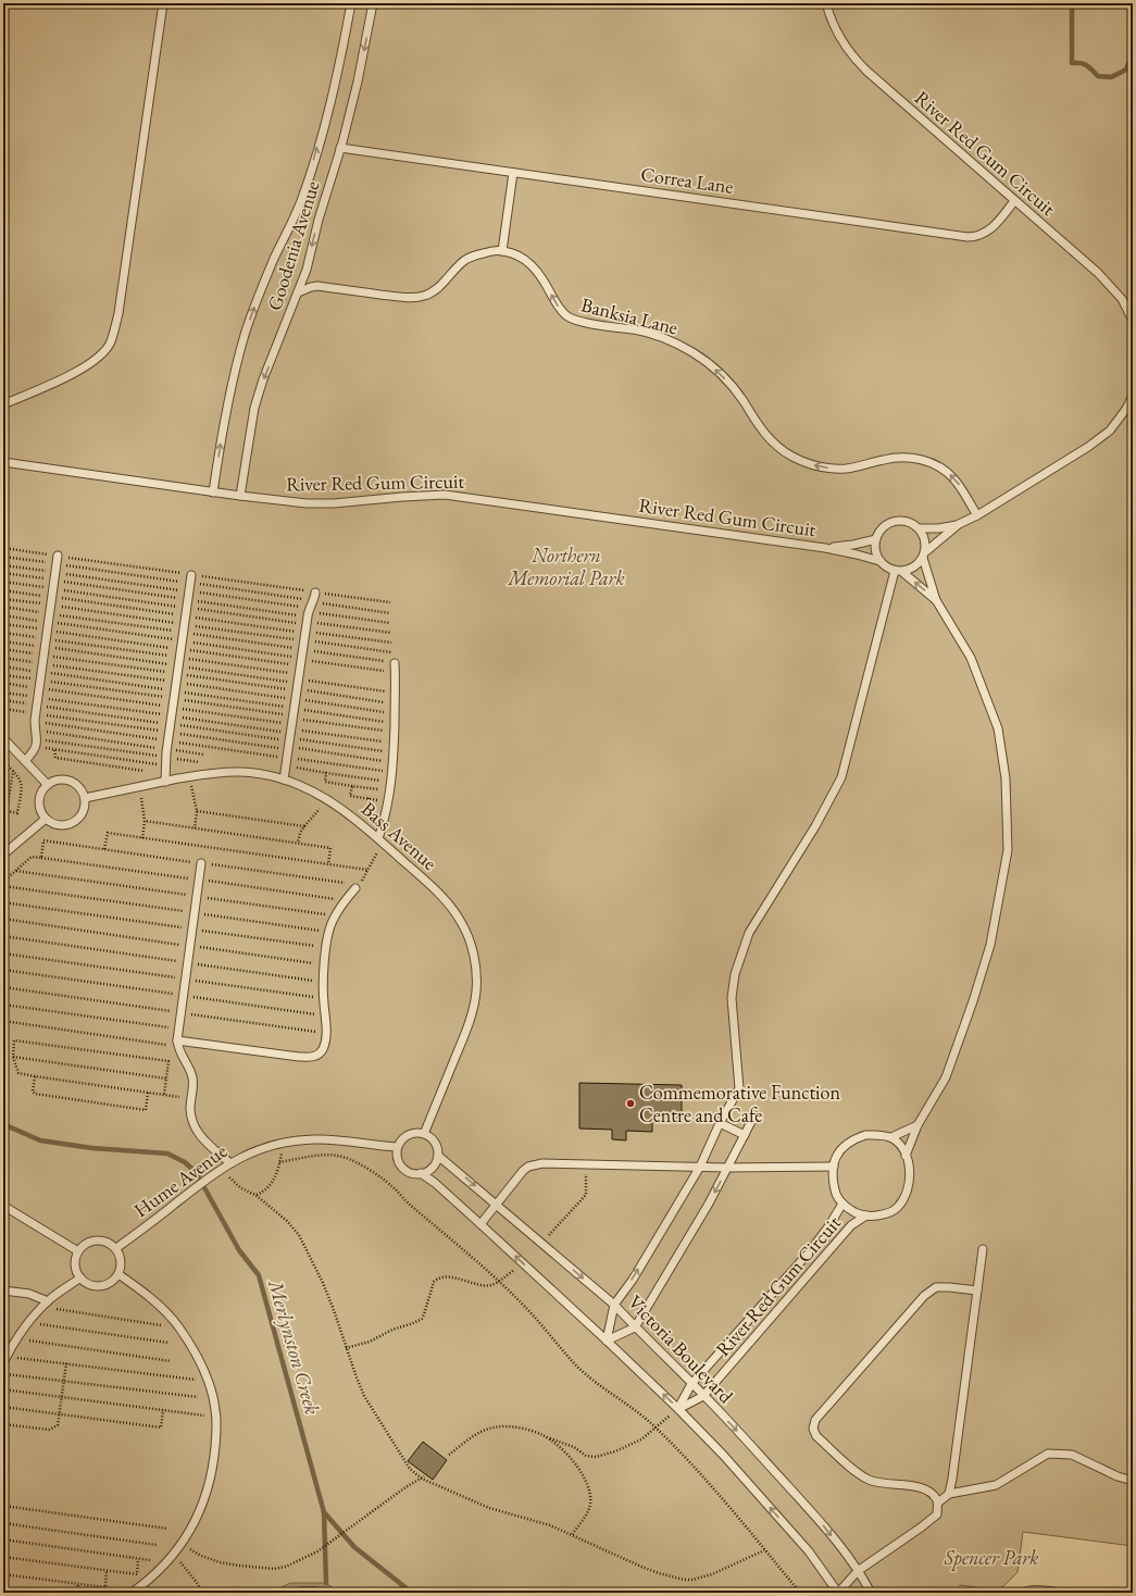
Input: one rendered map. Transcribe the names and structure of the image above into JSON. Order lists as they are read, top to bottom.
{
  "streets": {
    "lane": [
      "River Red Gum Circuit",
      "Correa Lane",
      "Goodenia Avenue",
      "Banksia Lane",
      "Bass Avenue",
      "Hume Avenue",
      "Victoria Boulevard"
    ]
  },
  "crossings": [
    ["River Red Gum Circuit", "Correa Lane"],
    ["River Red Gum Circuit", "Goodenia Avenue"],
    ["River Red Gum Circuit", "Victoria Boulevard"],
    ["Correa Lane", "Goodenia Avenue"],
    ["Goodenia Avenue", "Banksia Lane"],
    ["Bass Avenue", "Hume Avenue"],
    ["Bass Avenue", "Victoria Boulevard"],
    ["Hume Avenue", "Victoria Boulevard"]
  ],
  "one_way": ["Banksia Lane"],
  "water": ["Merlynston Creek"],
  "parks": ["Northern Memorial Park", "Spencer Park"],
  "places": ["Commemorative Function Centre and Cafe"]
}
